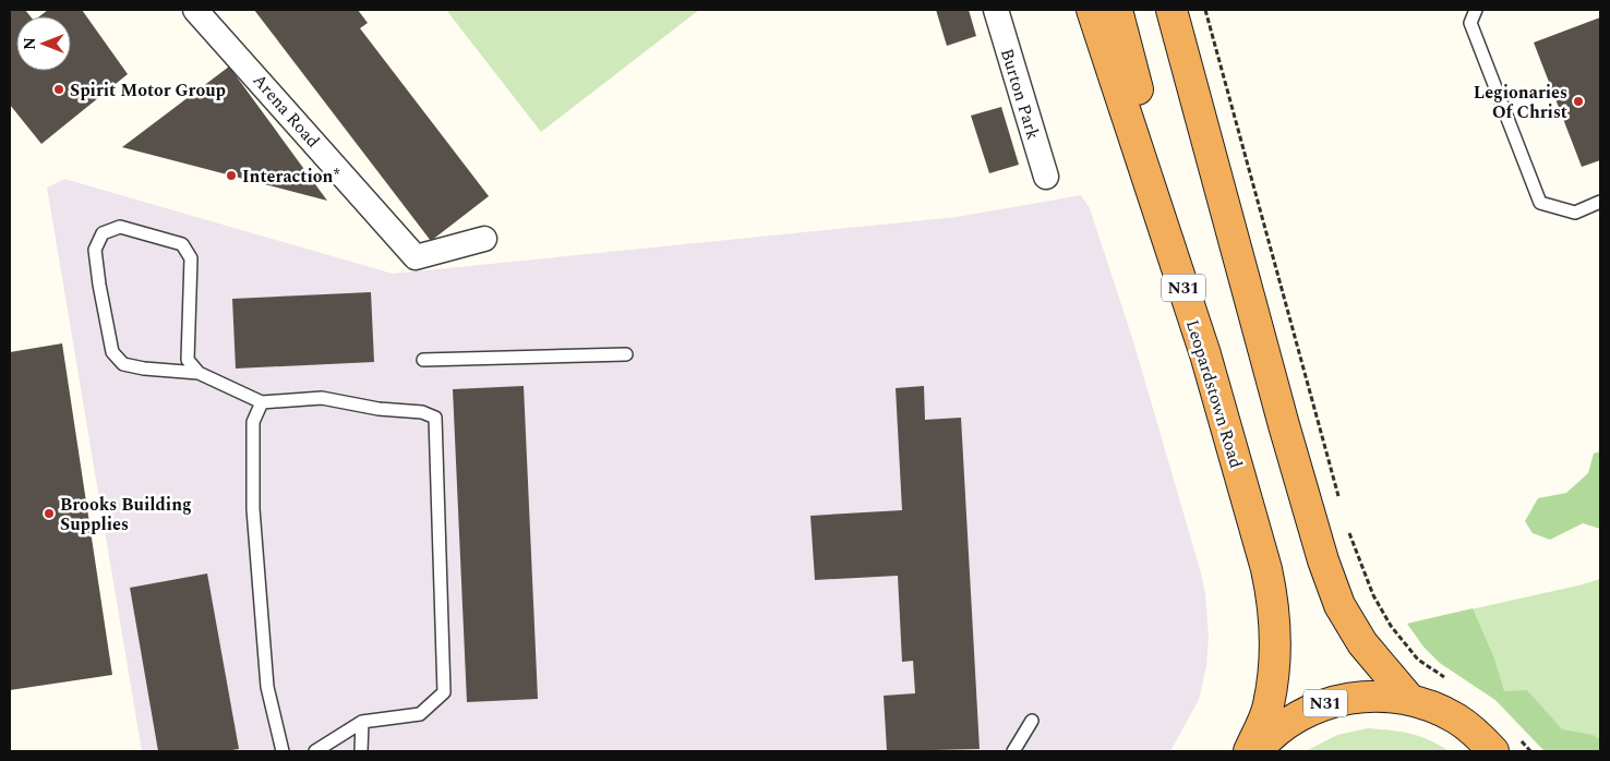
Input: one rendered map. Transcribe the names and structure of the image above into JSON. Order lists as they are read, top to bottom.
{
  "streets": {
    "highway": ["N31", "Leopardstown Road"],
    "street": ["Burton Park", "Arena Road"]
  },
  "places": [
    "Spirit Motor Group",
    "Legionaries Of Christ",
    "Interaction*",
    "Brooks Building Supplies"
  ],
  "north": "left"
}
